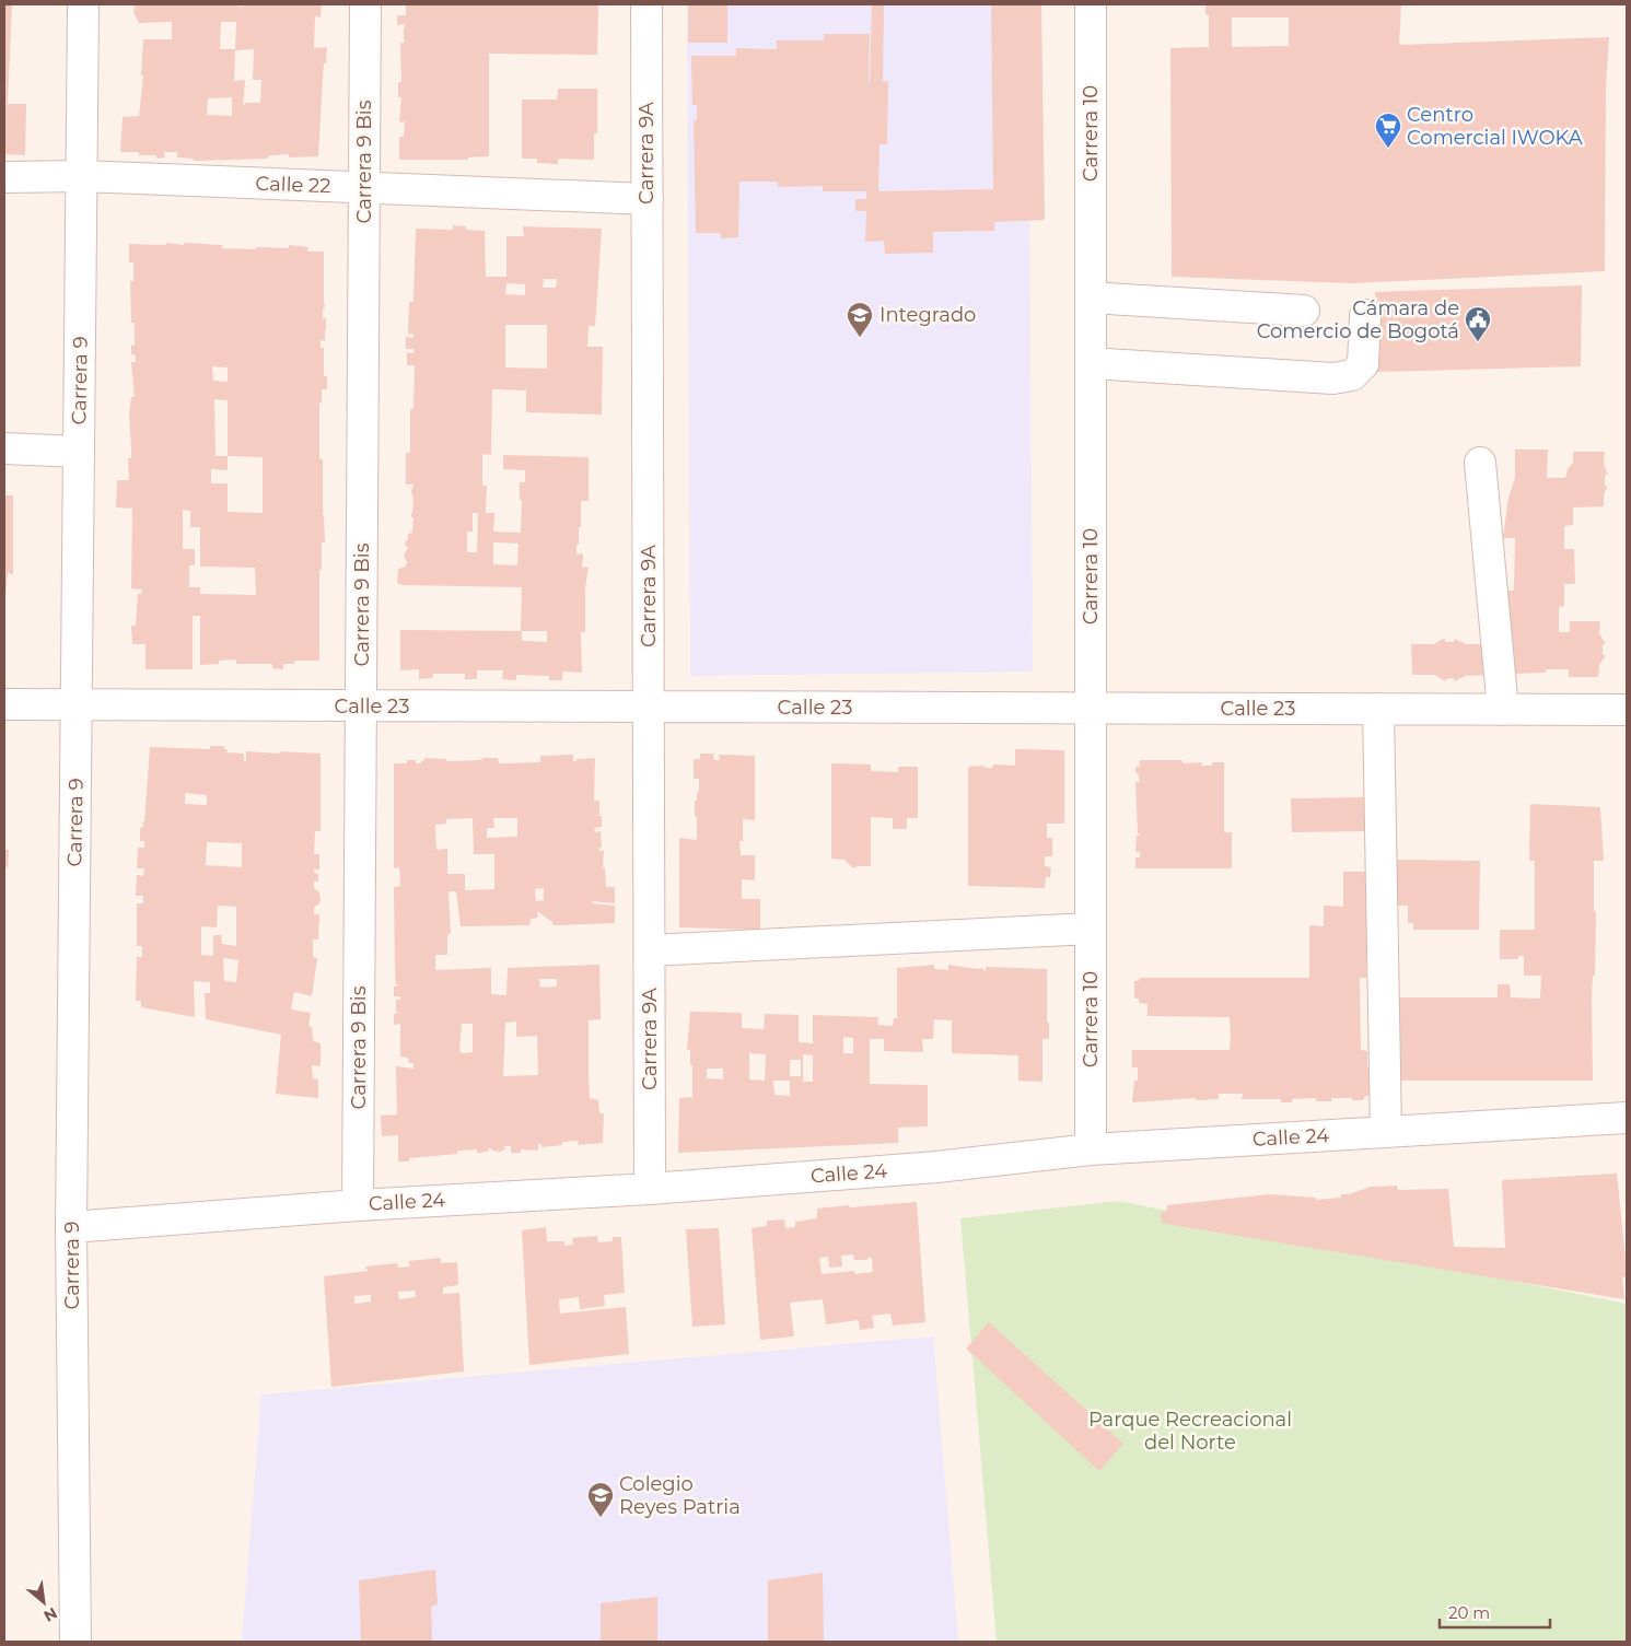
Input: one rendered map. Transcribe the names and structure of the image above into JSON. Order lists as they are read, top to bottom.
{
  "streets": {
    "street": [
      "Carrera 10",
      "Carrera 9A",
      "Carrera 9 Bis",
      "Calle 22",
      "Carrera 9",
      "Calle 23",
      "Calle 24"
    ]
  },
  "crossings": [
    ["Carrera 10", "Calle 23"],
    ["Carrera 10", "Calle 24"],
    ["Carrera 9A", "Calle 22"],
    ["Carrera 9A", "Calle 23"],
    ["Carrera 9A", "Calle 24"],
    ["Carrera 9 Bis", "Calle 22"],
    ["Carrera 9 Bis", "Calle 23"],
    ["Carrera 9 Bis", "Calle 24"],
    ["Calle 22", "Carrera 9"],
    ["Carrera 9", "Calle 23"],
    ["Carrera 9", "Calle 24"]
  ],
  "parks": ["Parque Recreacional del Norte"],
  "places": {
    "supermarket": ["Centro Comercial IWOKA"],
    "school or university": ["Integrado", "Colegio Reyes Patria"],
    "public building": ["Cámara de Comercio de Bogotá"]
  },
  "scale_bar": "20 m",
  "north": "bottom right"
}
